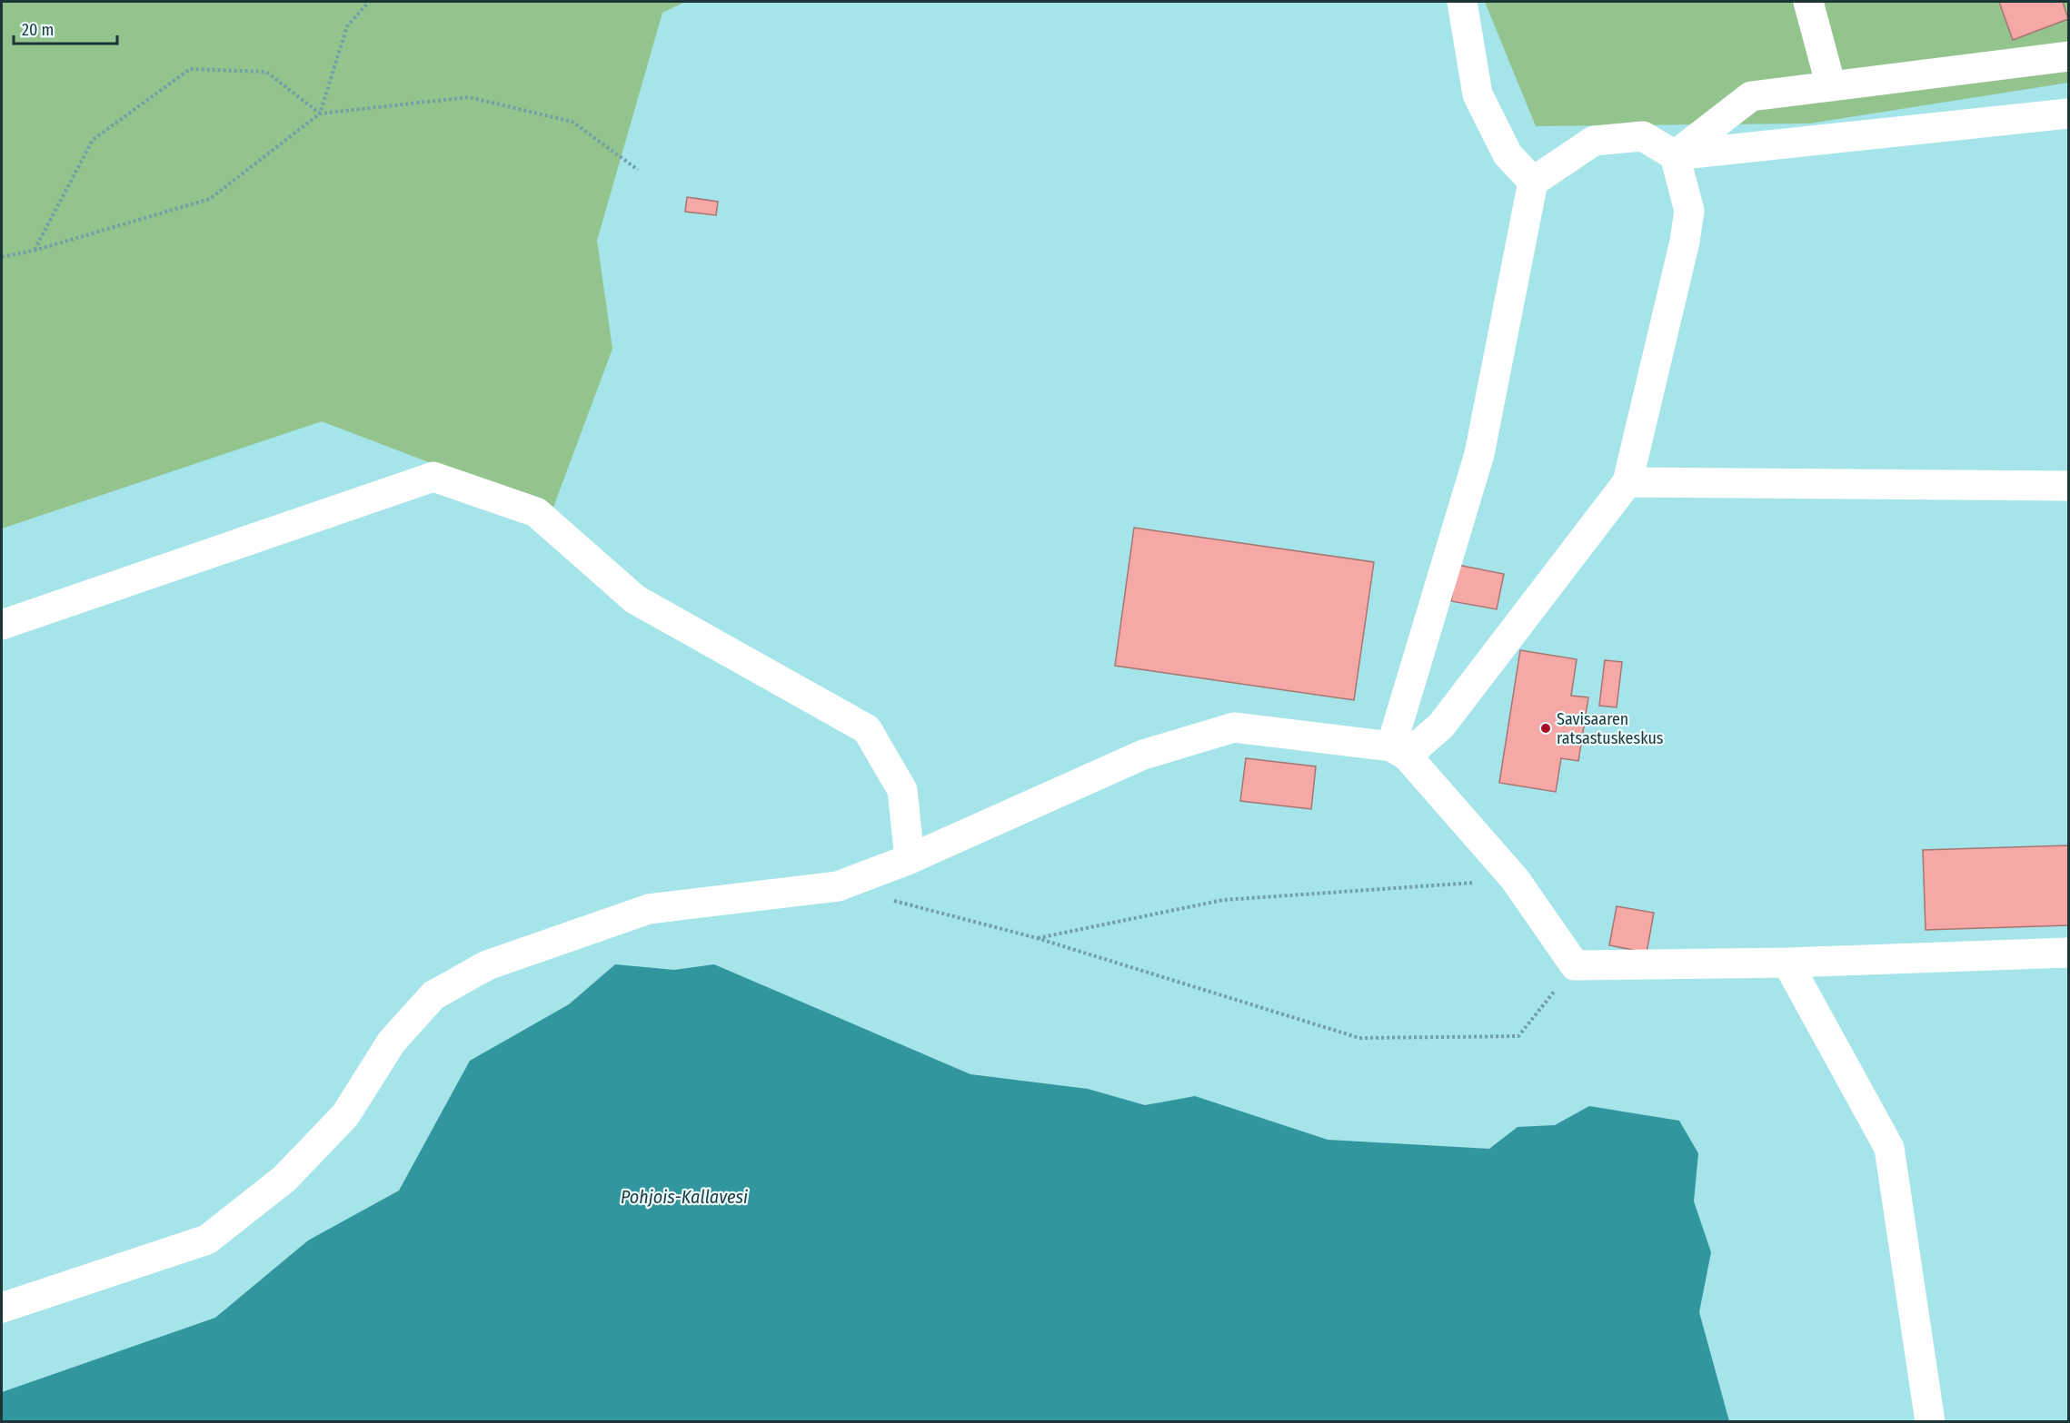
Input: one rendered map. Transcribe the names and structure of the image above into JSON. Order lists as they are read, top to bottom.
{
  "water": ["Pohjois-Kallavesi"],
  "places": ["Savisaaren ratsastuskeskus"],
  "scale_bar": "20 m"
}
